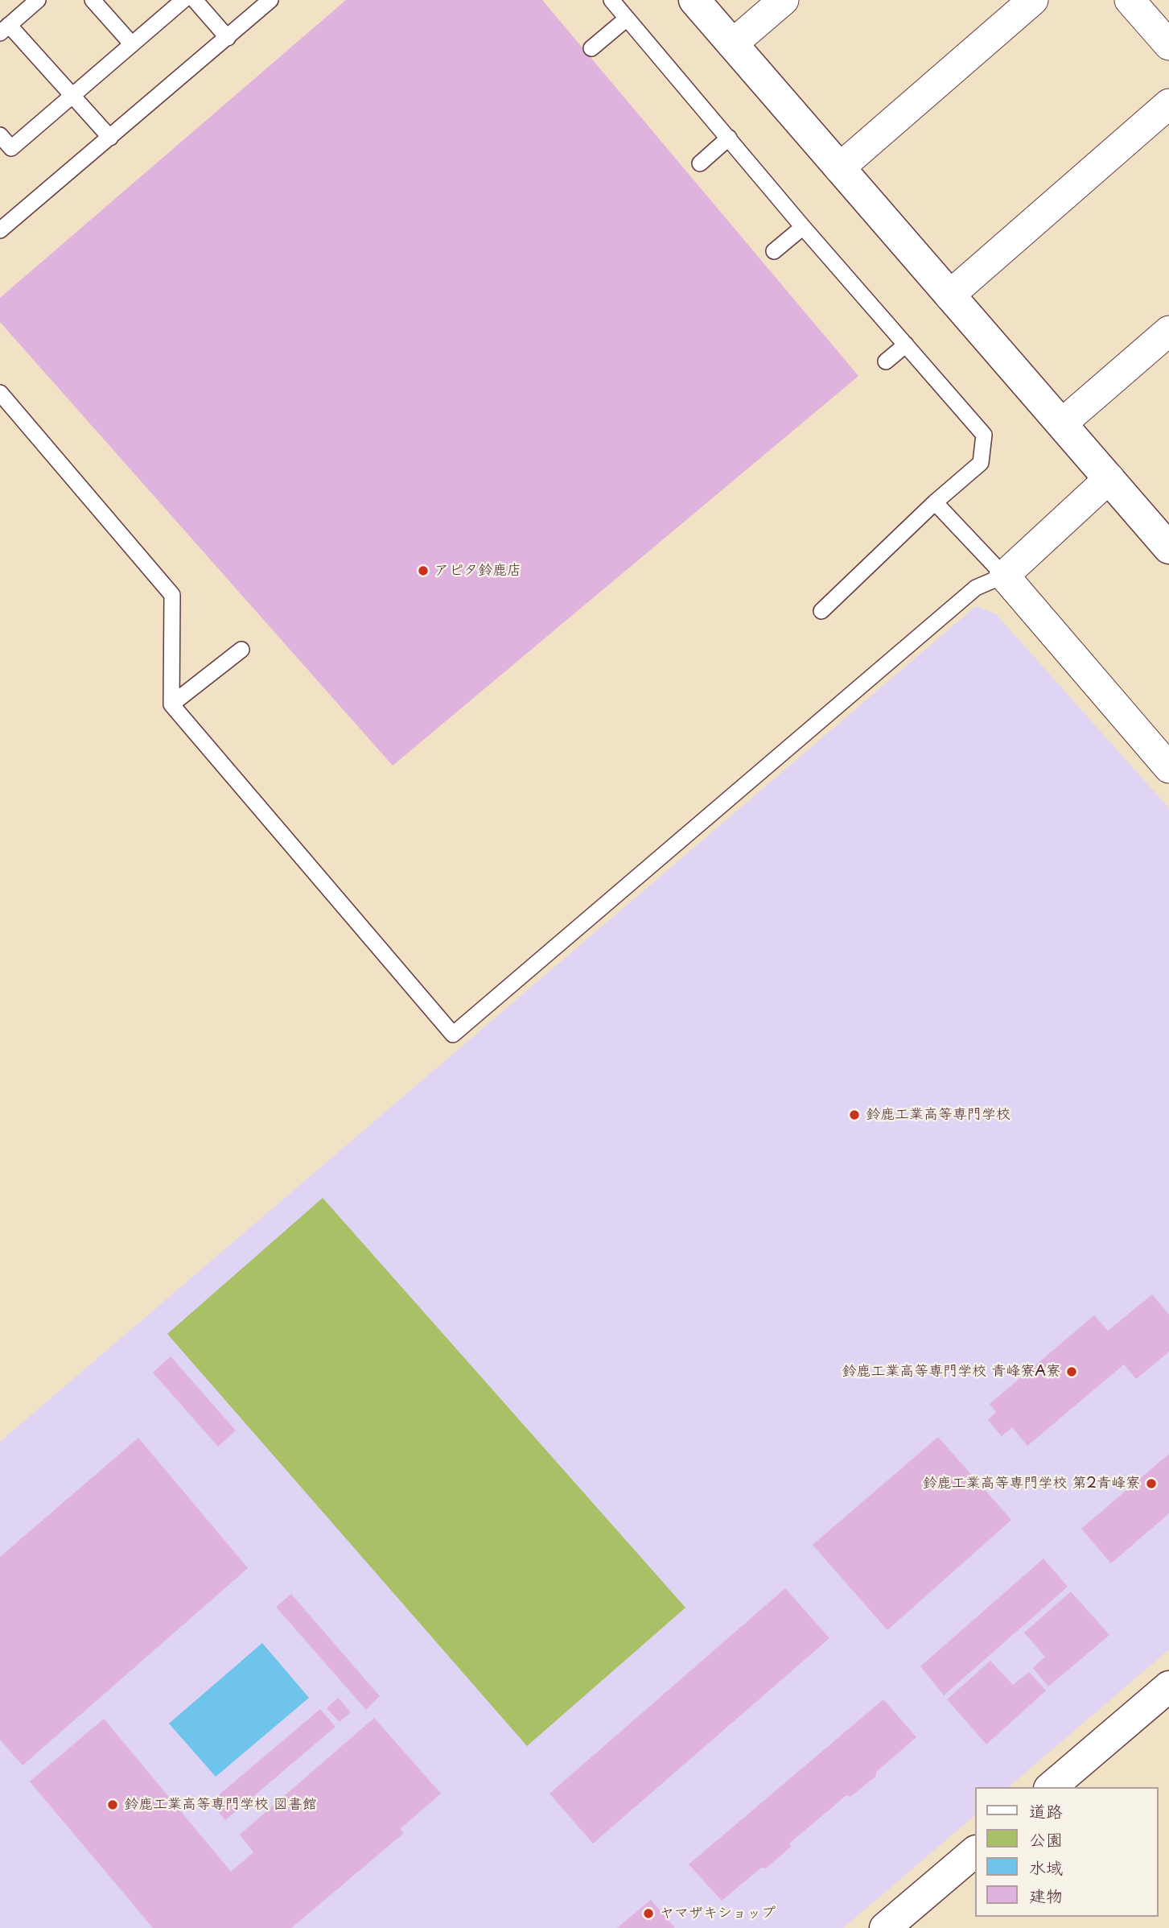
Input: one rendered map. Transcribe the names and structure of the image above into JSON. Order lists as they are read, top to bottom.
{
  "places": [
    "アピタ鈴鹿店",
    "鈴鹿工業高等専門学校",
    "鈴鹿工業高等専門学校 青峰寮A寮",
    "鈴鹿工業高等専門学校 第2青峰寮",
    "鈴鹿工業高等専門学校 図書館",
    "ヤマザキショップ"
  ],
  "legend": [
    "道路",
    "公園",
    "水域",
    "建物"
  ]
}
